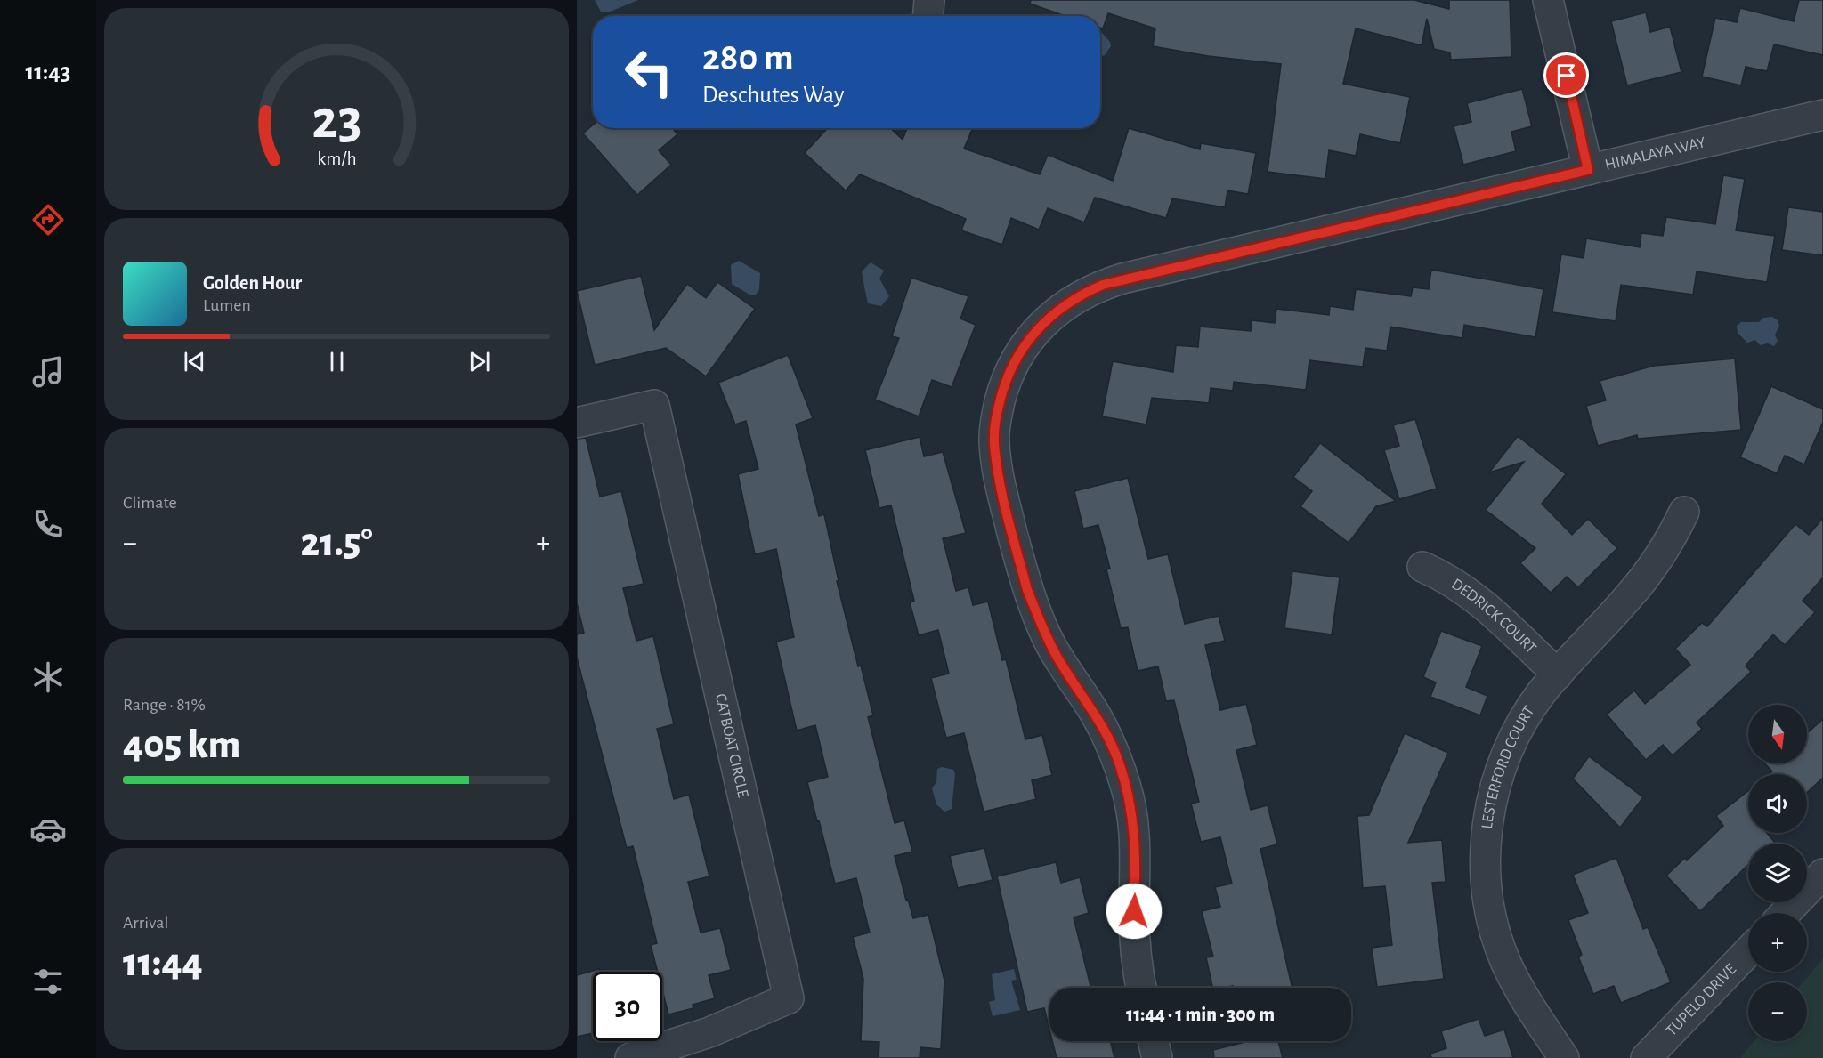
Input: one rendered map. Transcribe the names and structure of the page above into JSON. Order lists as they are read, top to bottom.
{
  "streets": {
    "street": [
      "HIMALAYA WAY",
      "DEDRICK COURT",
      "CATBOAT CIRCLE",
      "LESTERFORD COURT",
      "TUPELO DRIVE"
    ]
  },
  "crossings": [
    ["DEDRICK COURT", "LESTERFORD COURT"]
  ],
  "north": "bottom",
  "page": {
    "tabs": "11:43",
    "turn": ["280 m", "Deschutes Way"],
    "song": ["Golden Hour", "Lumen"],
    "tile": [
      "Climate",
      ["Range · 81%", "405 km"],
      ["Arrival", "11:44"]
    ],
    "heat": ["−", "21.5°", "+"],
    "map_buttons": ["+", "−"],
    "limit": "30",
    "trip": "11:44 · 1 min · 300 m",
    "gauge": ["23", "km/h"]
  }
}
